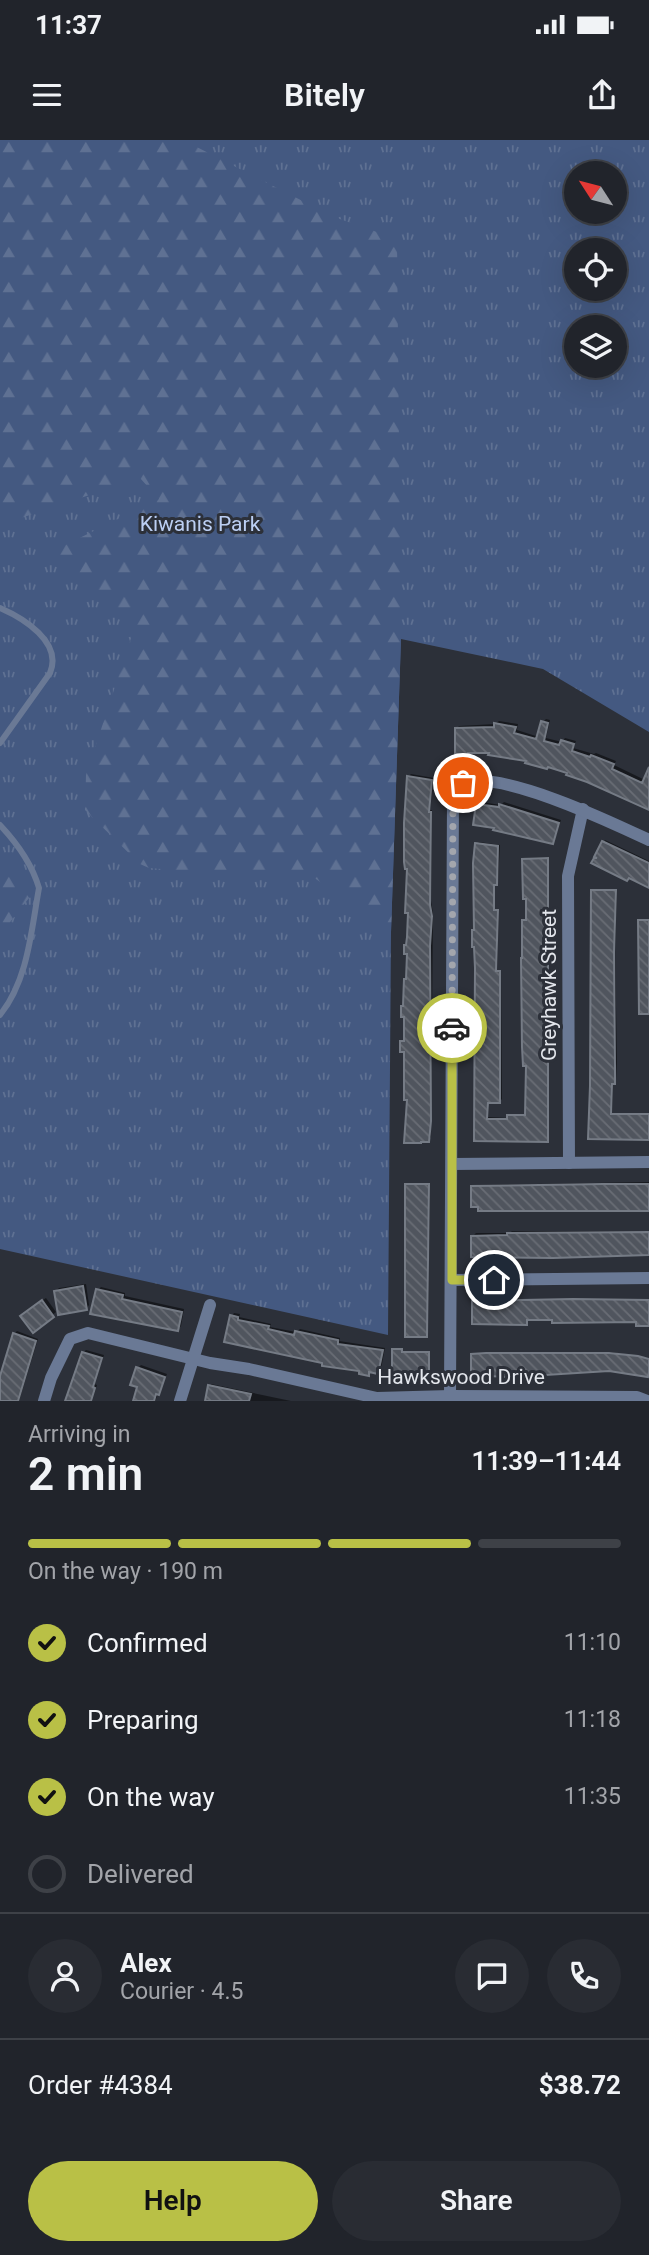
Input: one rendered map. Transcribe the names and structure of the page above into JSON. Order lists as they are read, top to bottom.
{
  "streets": {
    "street": ["Greyhawk Street", "Hawkswood Drive"]
  },
  "parks": ["Kiwanis Park"],
  "north": "top left",
  "page": {
    "status": "11:37",
    "header": "Bitely",
    "heading": ["2 min", "Arriving in", "11:39–11:44"],
    "panel": [
      "Alex",
      "Courier · 4.5",
      "Order #4384",
      "$38.72"
    ],
    "bar": "On the way · 190 m",
    "list": [
      ["Confirmed", "11:10"],
      ["Preparing", "11:18"],
      ["On the way", "11:35"],
      "Delivered"
    ],
    "buttons": ["Help", "Share"]
  }
}
